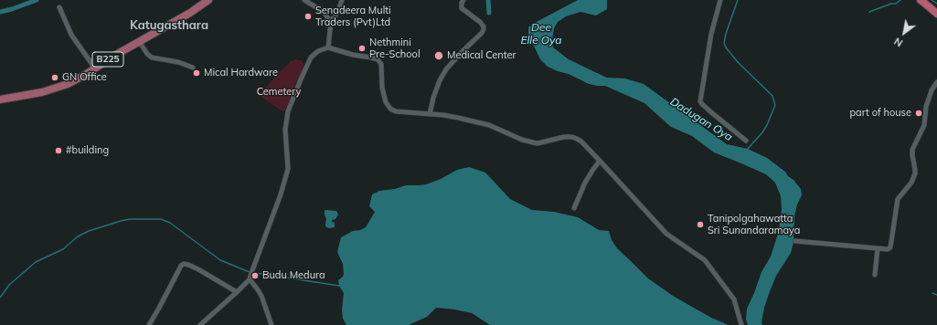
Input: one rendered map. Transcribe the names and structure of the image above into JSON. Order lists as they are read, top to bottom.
{
  "streets": {
    "main road": ["B225"]
  },
  "districts": ["Katugasthara"],
  "water": ["Dee Elle Oya", "Dadugan Oya"],
  "parks": ["Cemetery"],
  "places": [
    "Senadeera Multi Traders (Pvt)Ltd",
    "Nethmini Pre-School",
    "Medical Center",
    "Mical Hardware",
    "GN Office",
    "part of house",
    "#building",
    "Tanipolgahawatta Sri Sunandaramaya",
    "Budu Medura"
  ],
  "north": "bottom left"
}
